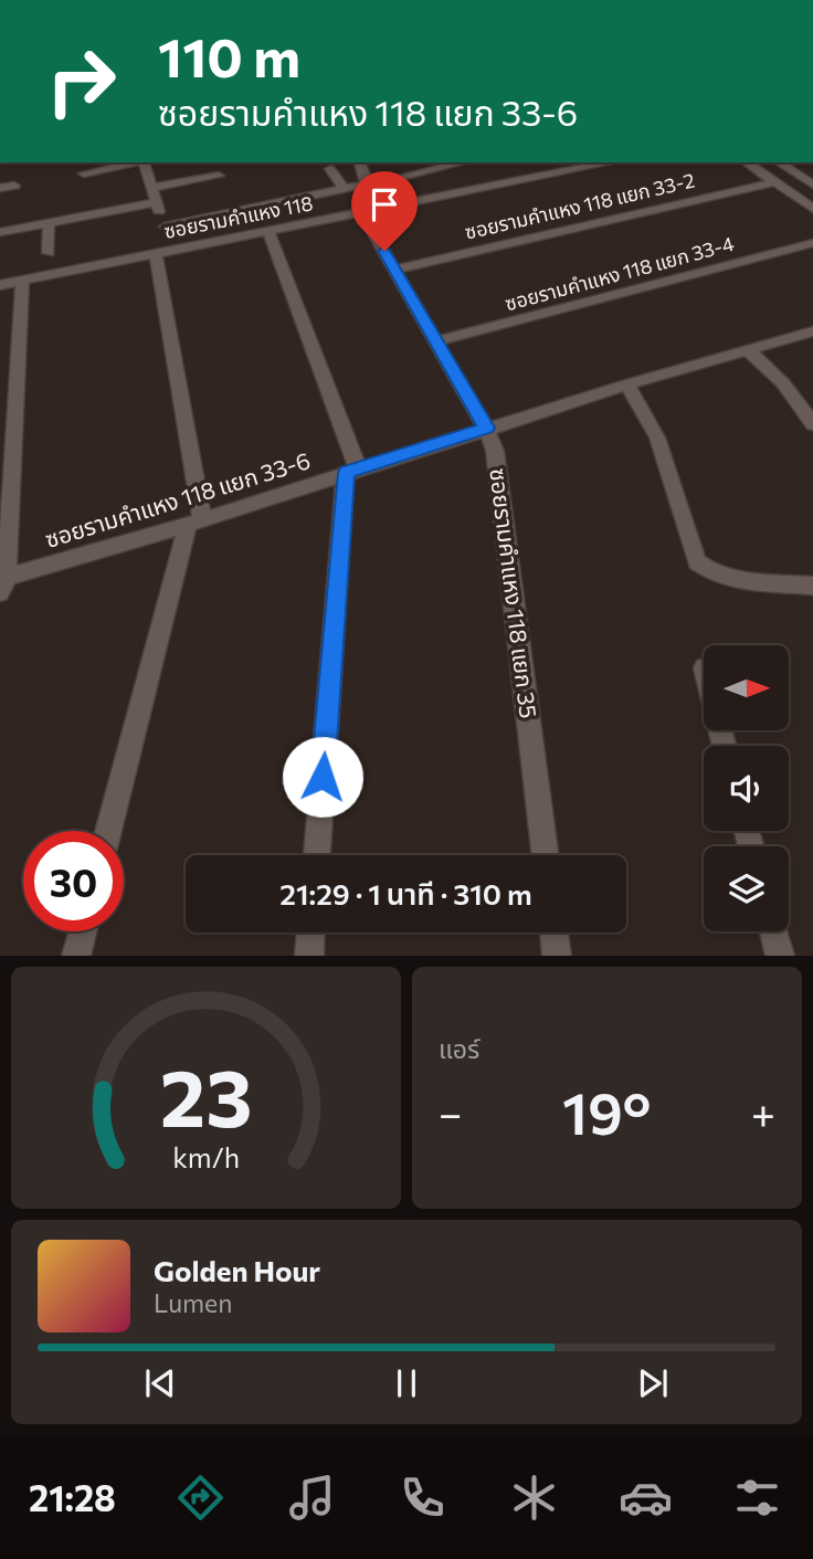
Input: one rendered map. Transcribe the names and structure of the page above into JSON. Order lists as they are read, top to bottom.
{
  "streets": {
    "street": [
      "ซอยรามคำแหง 118 แยก 33-2",
      "ซอยรามคำแหง 118",
      "ซอยรามคำแหง 118 แยก 33-4",
      "ซอยรามคำแหง 118 แยก 33-6",
      "ซอยรามคำแหง 118 แยก 35"
    ]
  },
  "crossings": [
    ["ซอยรามคำแหง 118 แยก 33-2", "ซอยรามคำแหง 118 แยก 35"],
    ["ซอยรามคำแหง 118", "ซอยรามคำแหง 118 แยก 35"],
    ["ซอยรามคำแหง 118 แยก 33-4", "ซอยรามคำแหง 118 แยก 35"],
    ["ซอยรามคำแหง 118 แยก 33-6", "ซอยรามคำแหง 118 แยก 35"]
  ],
  "north": "right",
  "page": {
    "turn": ["110 m", "ซอยรามคำแหง 118 แยก 33-6"],
    "limit": "30",
    "trip": "21:29 · 1 นาที · 310 m",
    "tile": "แอร์",
    "heat": ["−", "19°", "+"],
    "song": ["Golden Hour", "Lumen"],
    "tabs": "21:28",
    "gauge": ["23", "km/h"]
  }
}
